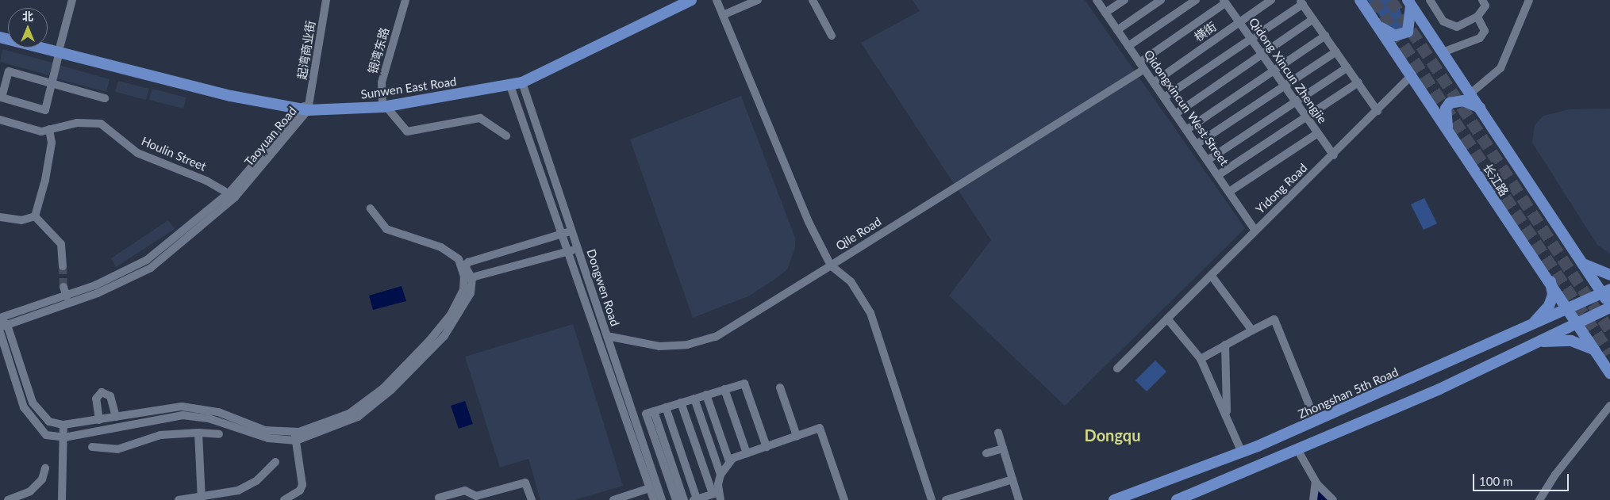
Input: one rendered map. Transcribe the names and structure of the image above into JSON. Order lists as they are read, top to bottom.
{
  "streets": {
    "main road": ["Sunwen East Road", "长江路", "Zhongshan 5th Road"],
    "street": [
      "横街",
      "起湾商业街",
      "银湾东路",
      "Qidong Xincun Zhengjie",
      "Qidongxincun West Street",
      "Taoyuan Road",
      "Houlin Street",
      "Yidong Road",
      "Qile Road",
      "Dongwen Road"
    ]
  },
  "crossings": [
    ["横街", "Qidong Xincun Zhengjie"],
    ["横街", "Qidongxincun West Street"],
    ["起湾商业街", "Sunwen East Road"],
    ["起湾商业街", "Taoyuan Road"],
    ["银湾东路", "Sunwen East Road"],
    ["Qidong Xincun Zhengjie", "Yidong Road"],
    ["Qidong Xincun Zhengjie", "Qile Road"],
    ["Sunwen East Road", "Taoyuan Road"],
    ["Sunwen East Road", "Dongwen Road"],
    ["Qidongxincun West Street", "Yidong Road"],
    ["Qidongxincun West Street", "Qile Road"],
    ["Taoyuan Road", "Houlin Street"],
    ["长江路", "Yidong Road"],
    ["长江路", "Zhongshan 5th Road"]
  ],
  "districts": ["Dongqu"],
  "scale_bar": "100 m",
  "north": "top"
}
